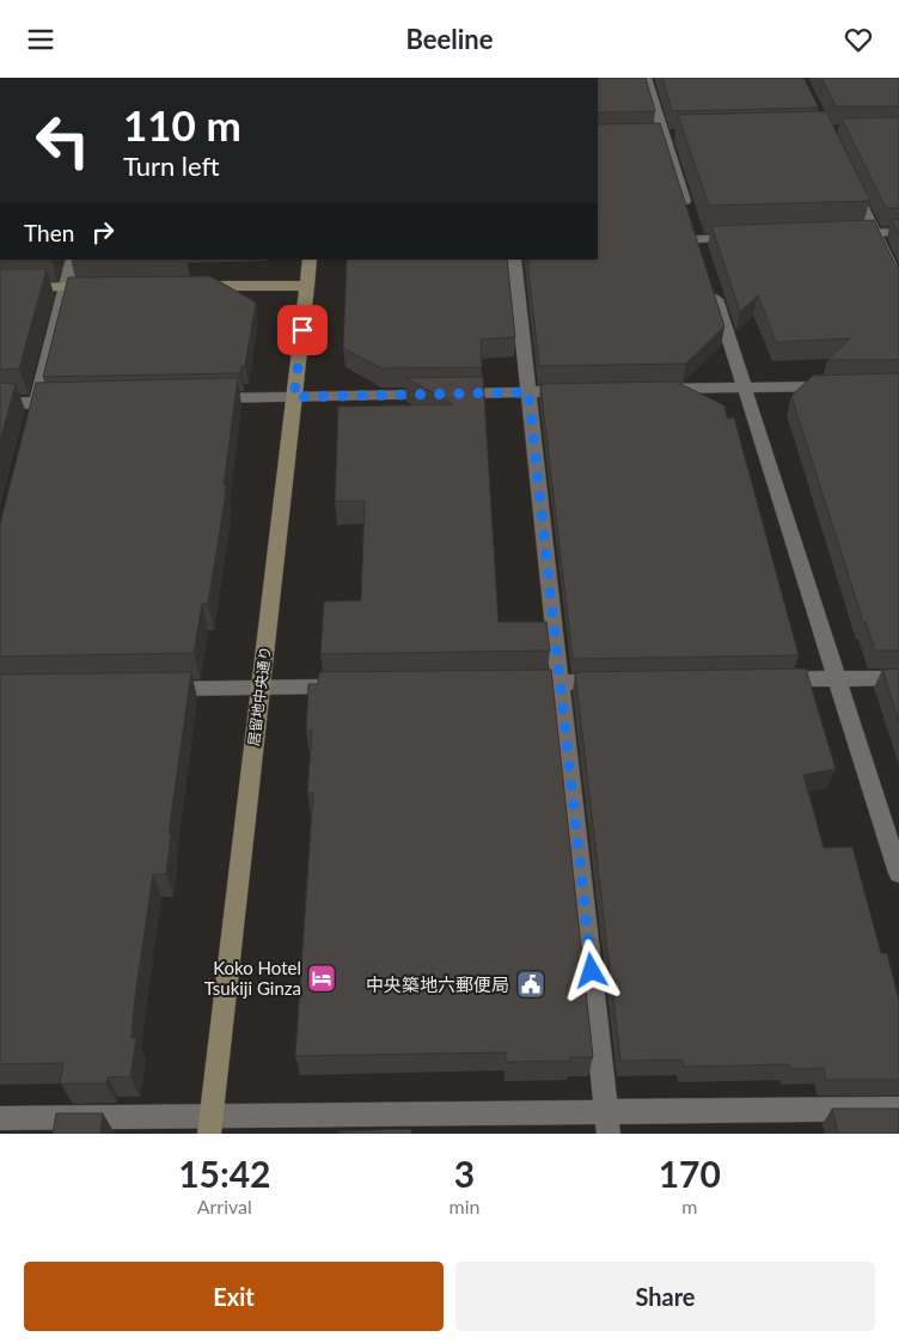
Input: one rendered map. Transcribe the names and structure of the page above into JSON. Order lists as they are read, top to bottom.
{
  "streets": {
    "street": ["居留地中央通り"]
  },
  "places": {
    "hotel": ["Koko Hotel Tsukiji Ginza"],
    "public building": ["中央築地六郵便局"]
  },
  "page": {
    "header": "Beeline",
    "turn": ["110 m", "Turn left"],
    "then": "Then",
    "eta": [
      "15:42",
      "Arrival",
      "3",
      "min",
      "170",
      "m"
    ],
    "buttons": ["Exit", "Share"]
  }
}
